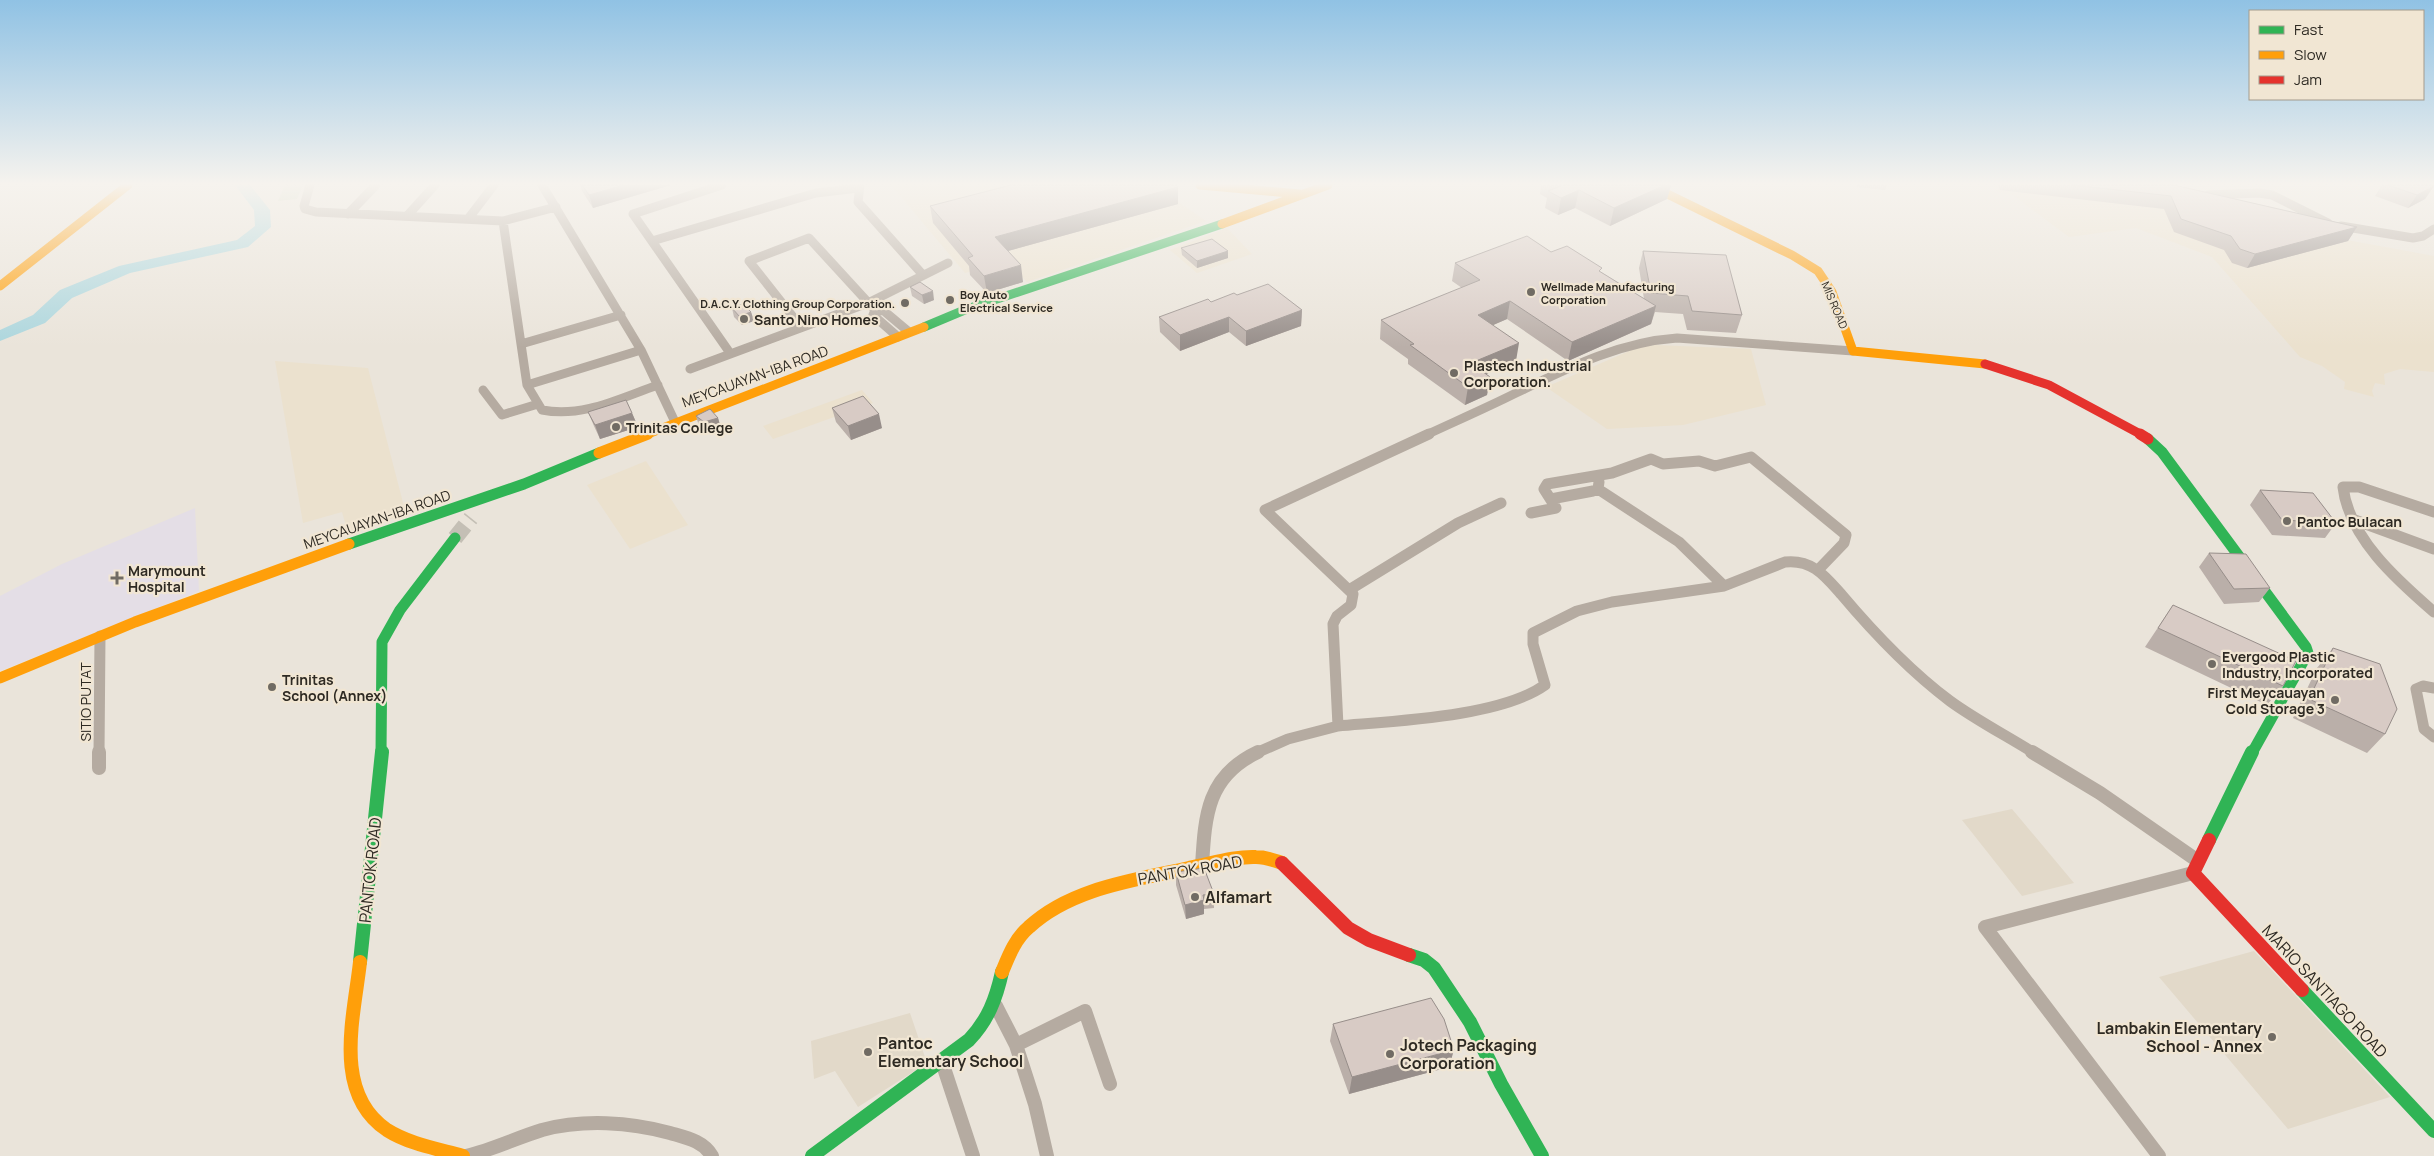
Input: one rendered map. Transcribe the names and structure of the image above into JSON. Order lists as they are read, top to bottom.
{
  "streets": {
    "main road": [
      "MIS ROAD",
      "MEYCAUAYAN-IBA ROAD",
      "PANTOK ROAD",
      "MARIO SANTIAGO ROAD"
    ],
    "street": ["SITIO PUTAT"]
  },
  "crossings": [
    ["MEYCAUAYAN-IBA ROAD", "SITIO PUTAT"]
  ],
  "places": {
    "other": [
      "Wellmade Manufacturing Corporation",
      "Boy Auto Electrical Service",
      "D.A.C.Y. Clothing Group Corporation.",
      "Santo Nino Homes",
      "Plastech Industrial Corporation.",
      "Trinitas College",
      "Pantoc Bulacan",
      "Evergood Plastic Industry, Incorporated",
      "Trinitas School (Annex)",
      "First Meycauayan Cold Storage 3",
      "Alfamart",
      "Lambakin Elementary School - Annex",
      "Pantoc Elementary School",
      "Jotech Packaging Corporation"
    ],
    "health": ["Marymount Hospital"]
  },
  "legend": ["Fast", "Slow", "Jam"]
}
